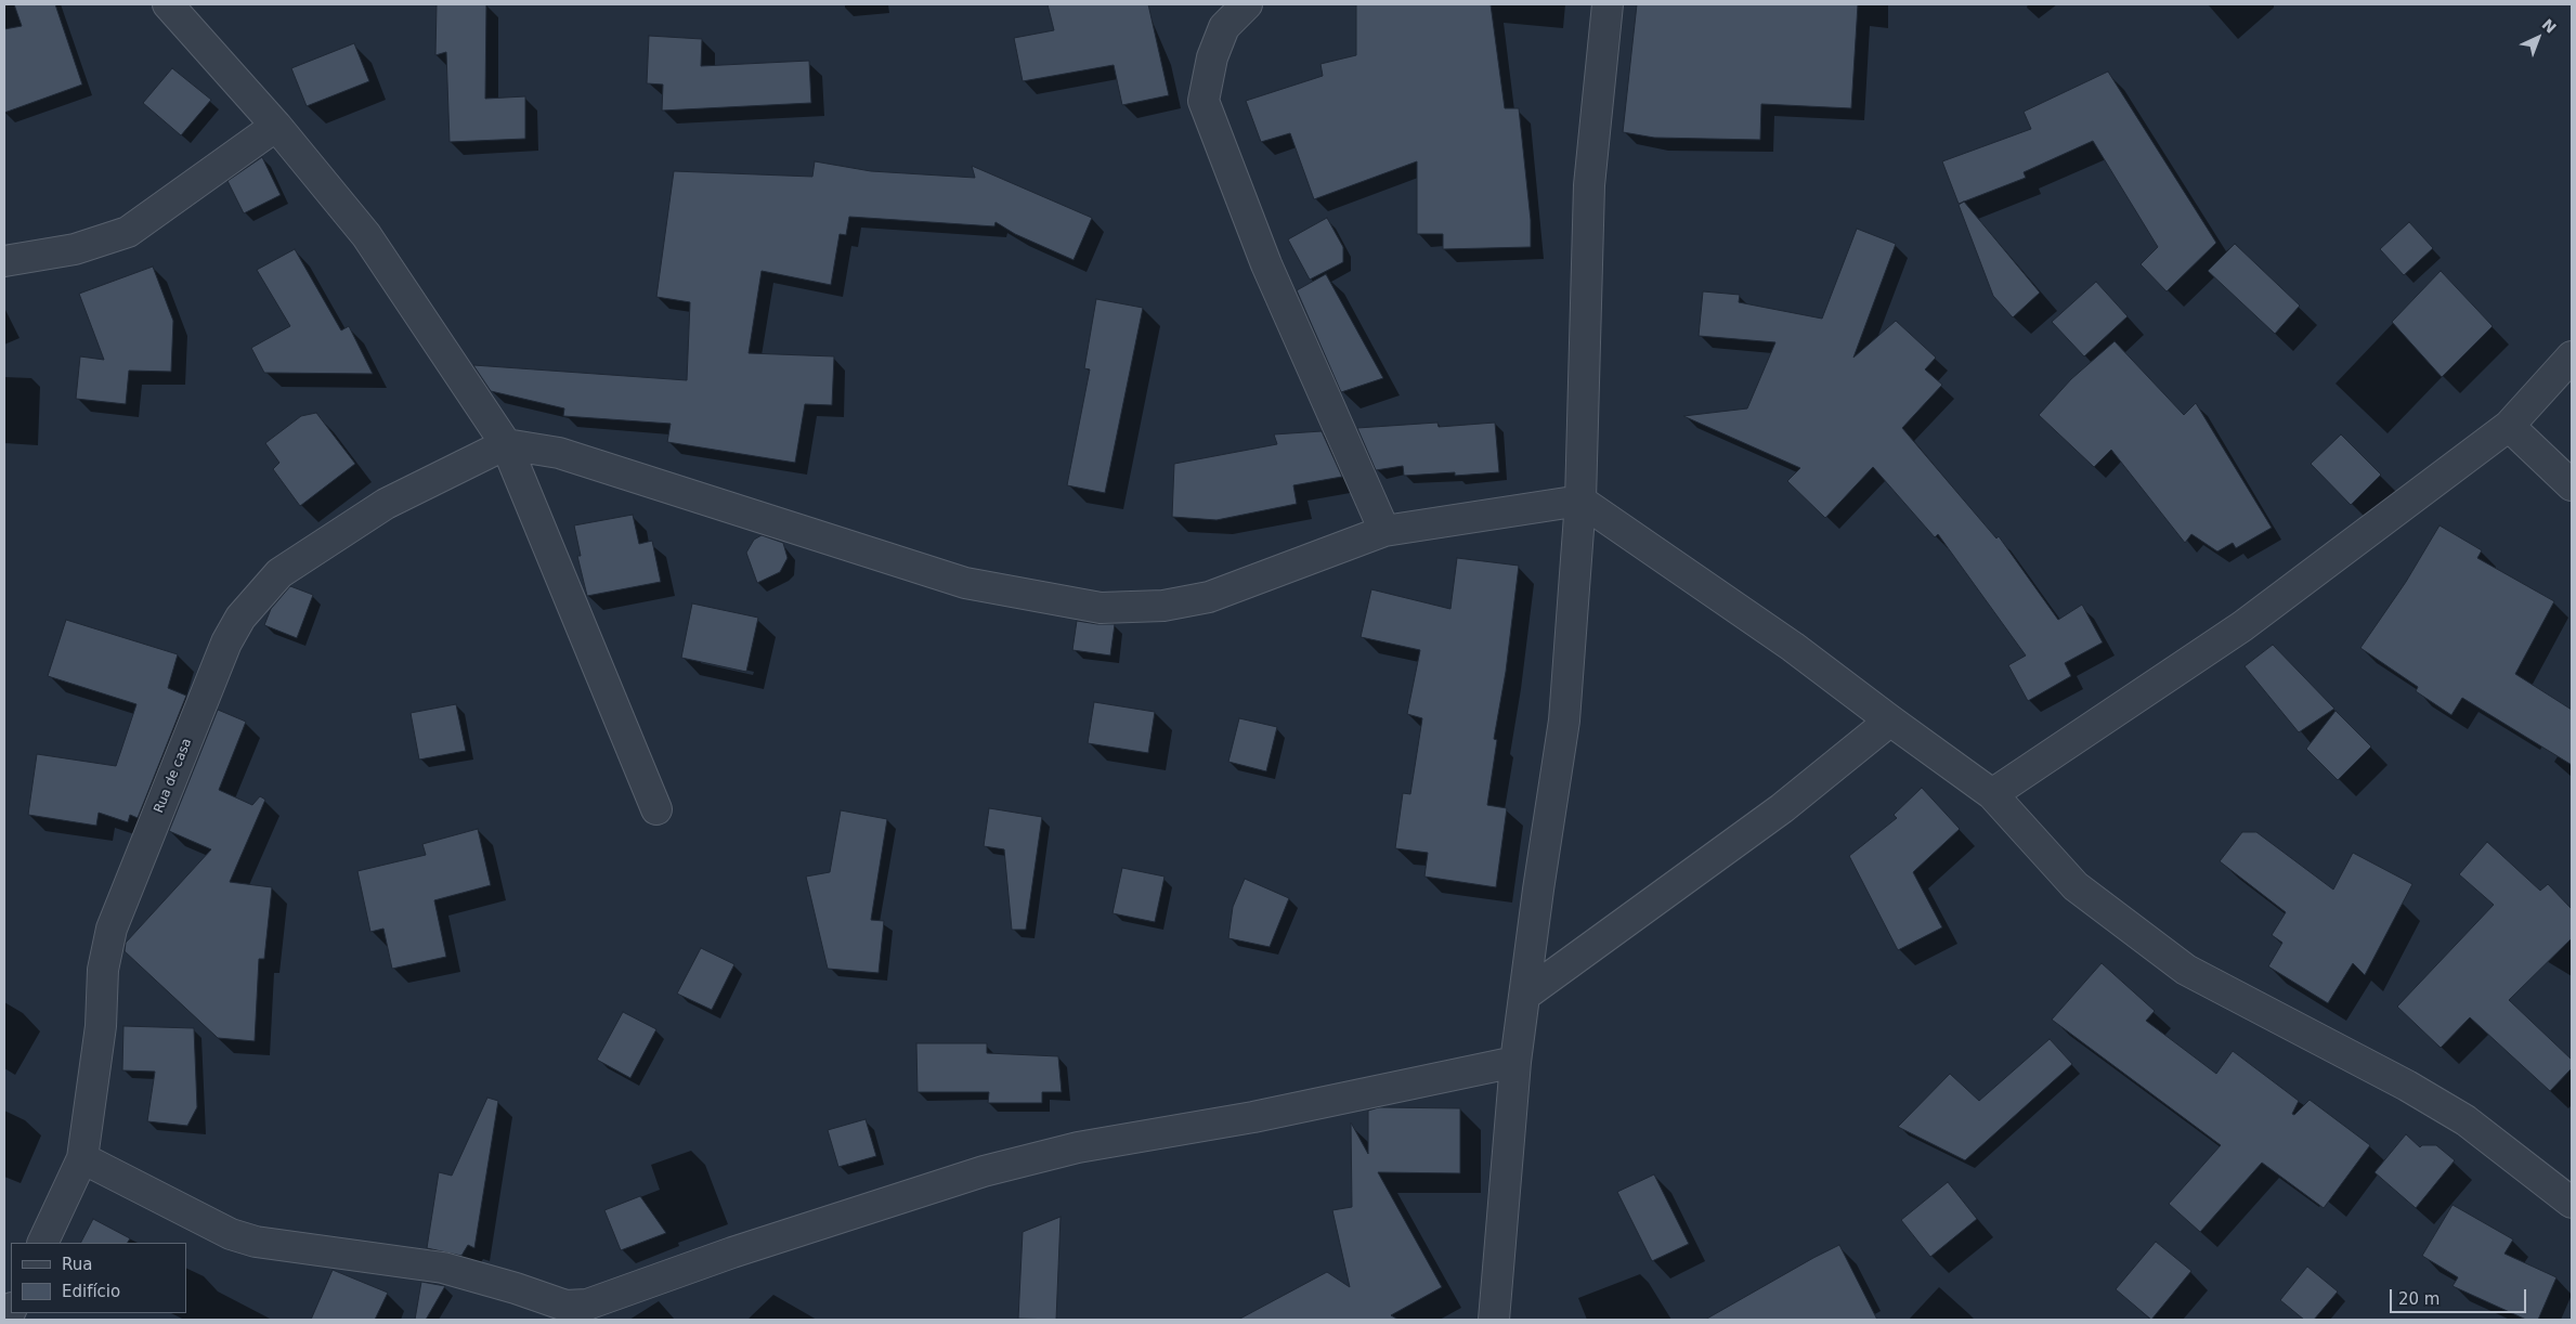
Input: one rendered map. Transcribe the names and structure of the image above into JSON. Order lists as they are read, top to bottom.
{
  "streets": {
    "street": ["Rua de casa"]
  },
  "legend": ["Rua", "Edifício"],
  "scale_bar": "20 m",
  "north": "top right"
}
